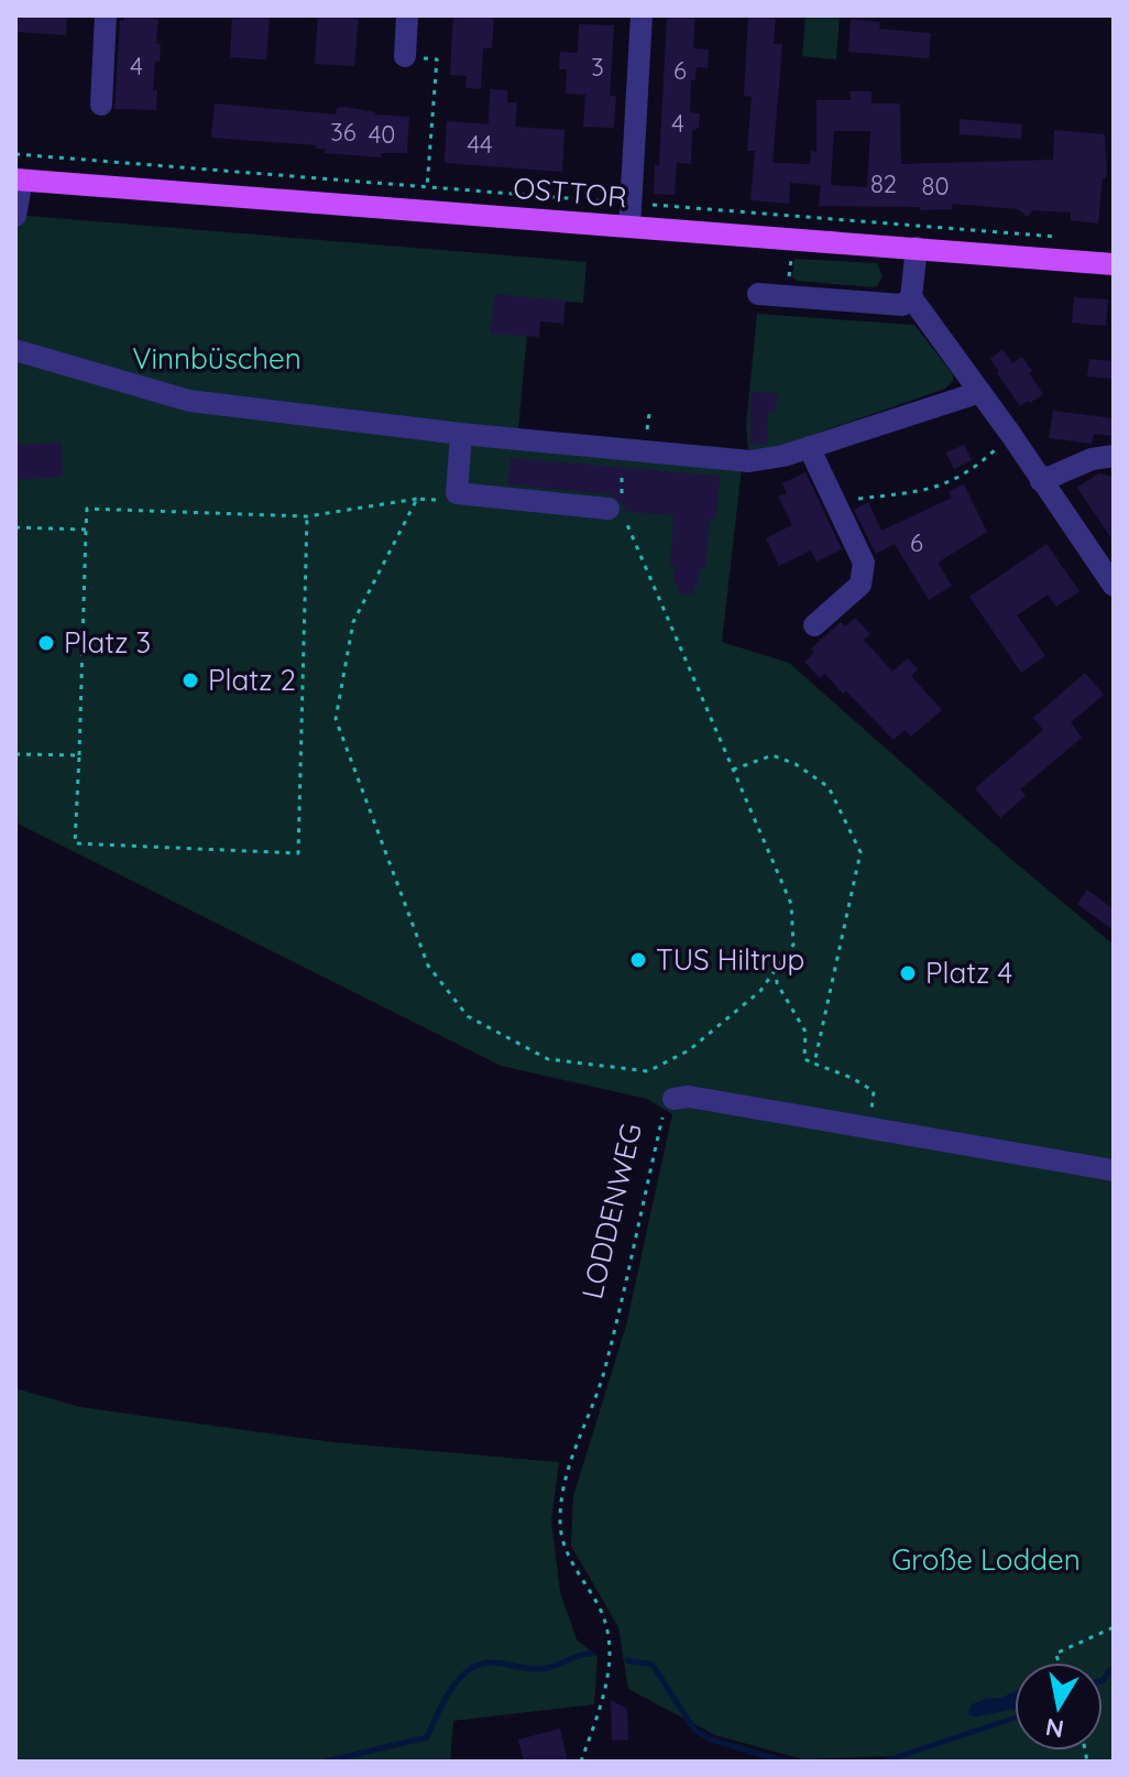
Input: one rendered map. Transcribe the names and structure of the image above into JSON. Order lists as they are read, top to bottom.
{
  "streets": {
    "main road": ["OSTTOR"],
    "street": ["LODDENWEG"]
  },
  "parks": ["Vinnbüschen", "Große Lodden"],
  "places": [
    "Platz 3",
    "Platz 2",
    "TUS Hiltrup",
    "Platz 4"
  ],
  "house_numbers": [
    "4",
    "3",
    "6",
    "4",
    "36",
    "40",
    "44",
    "82",
    "80",
    "6"
  ],
  "north": "bottom"
}
